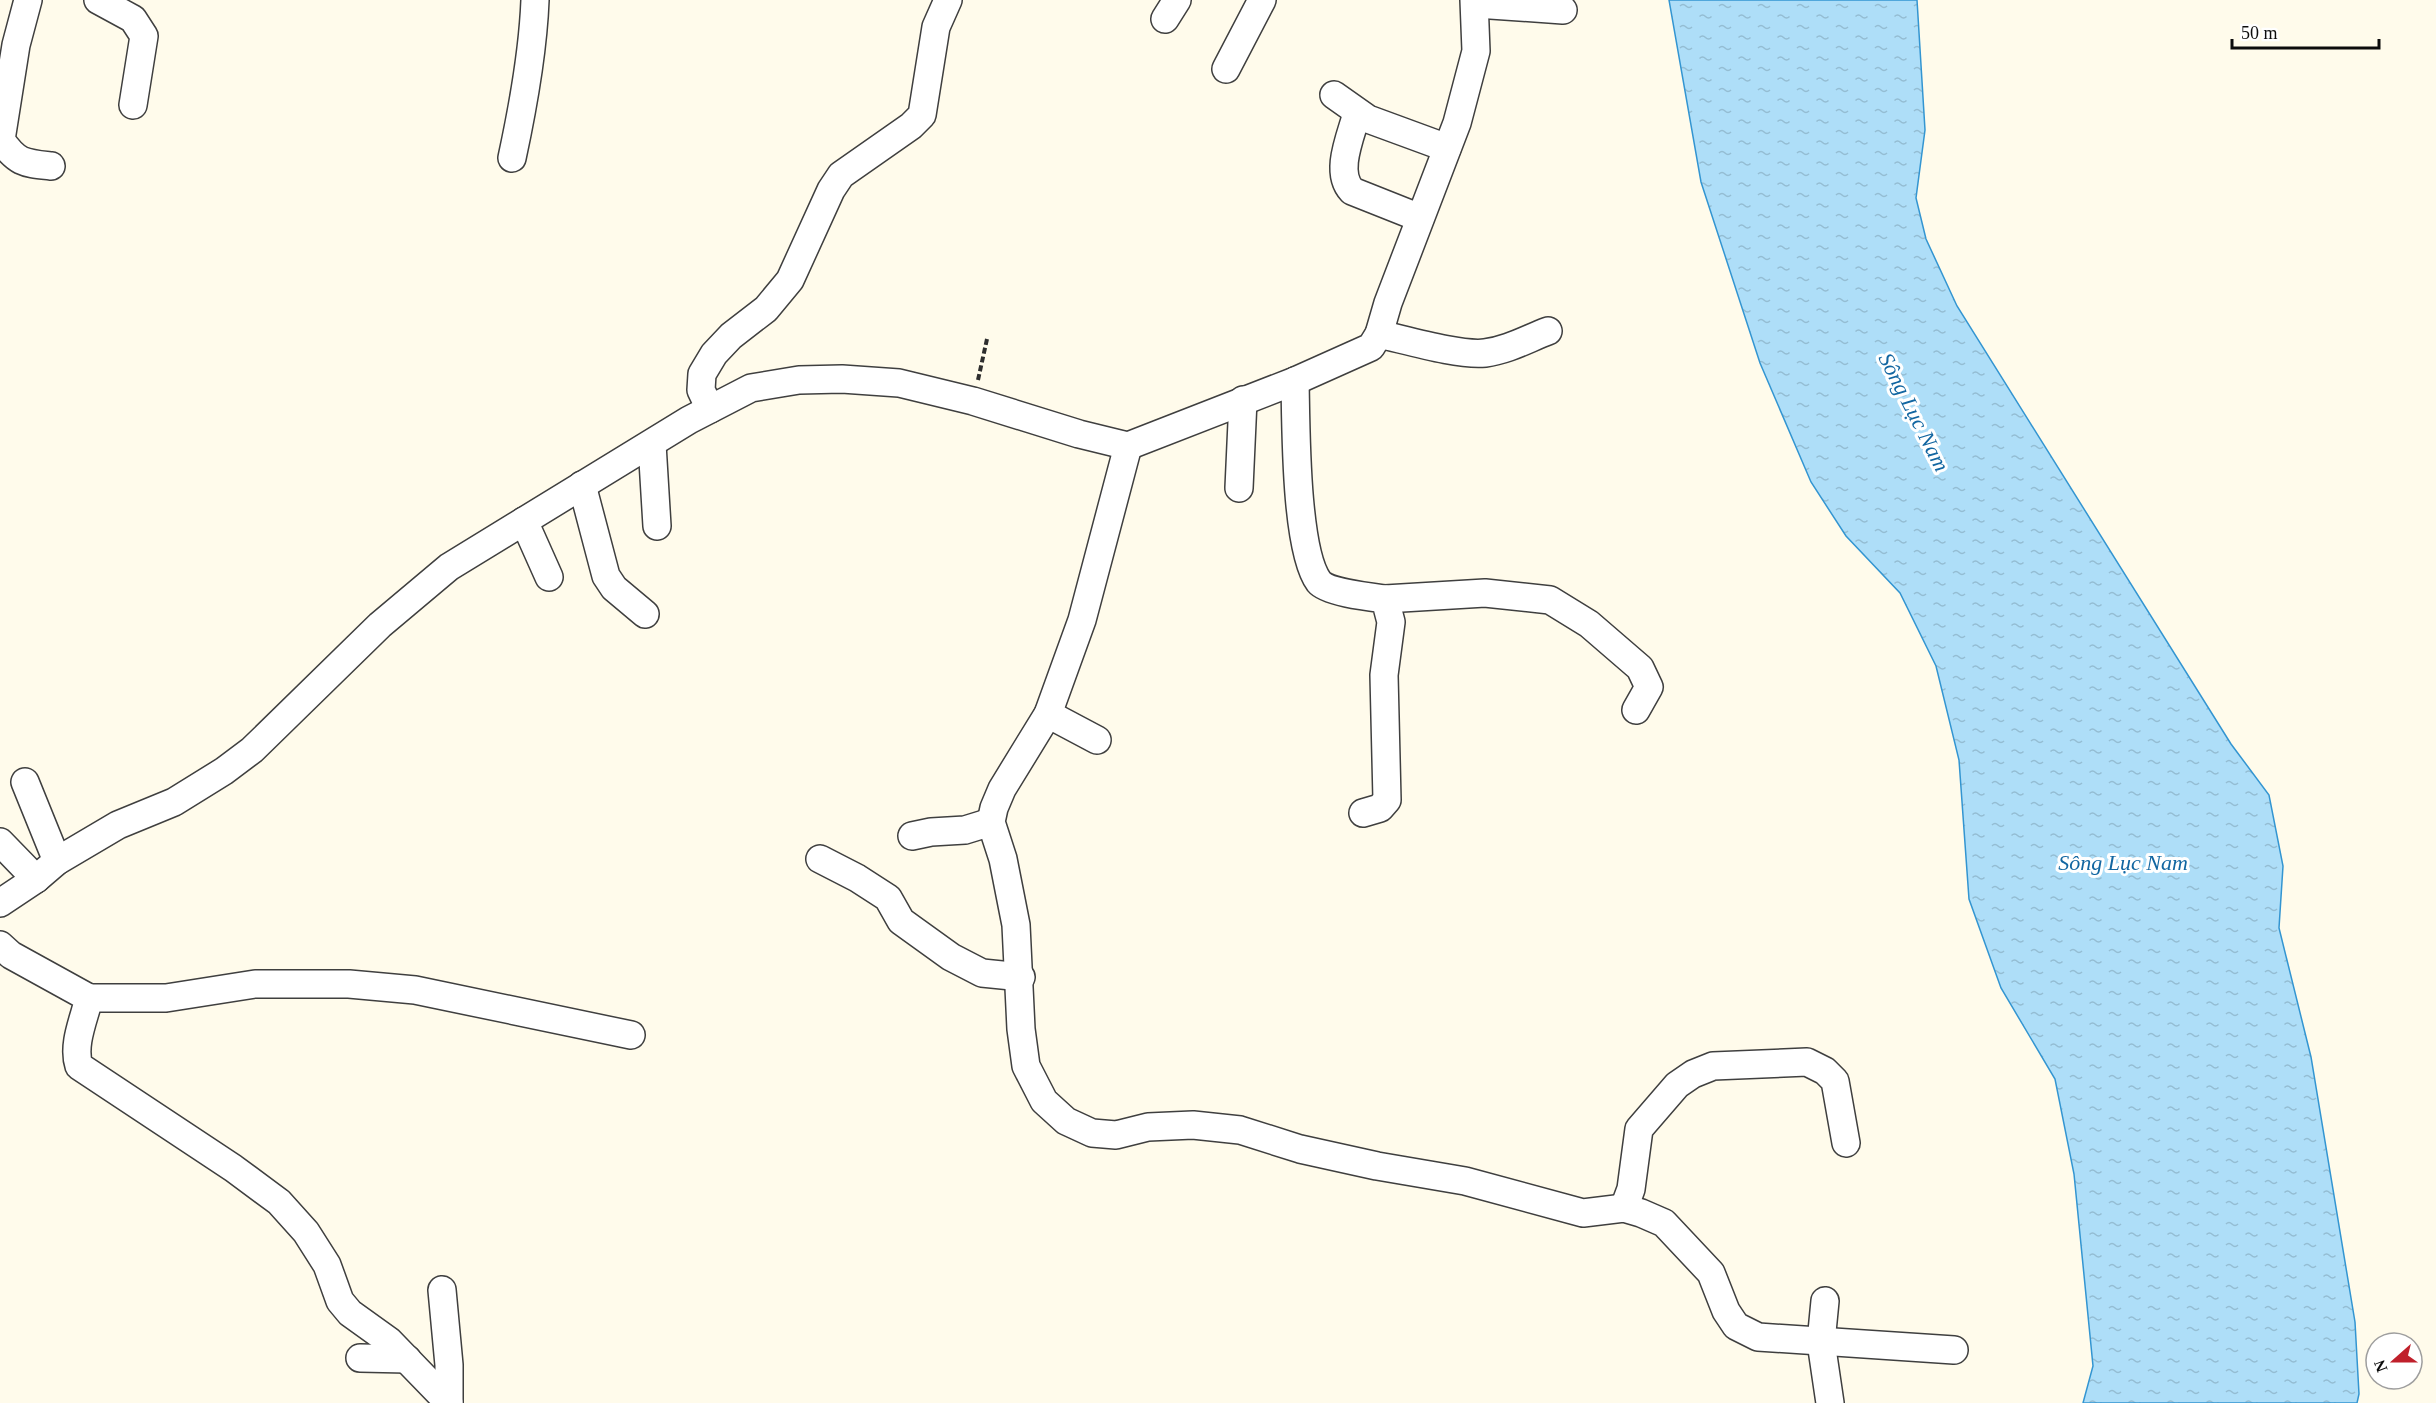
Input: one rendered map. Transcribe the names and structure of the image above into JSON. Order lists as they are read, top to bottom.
{
  "water": ["Sông Lục Nam"],
  "scale_bar": "50 m",
  "north": "left"
}
